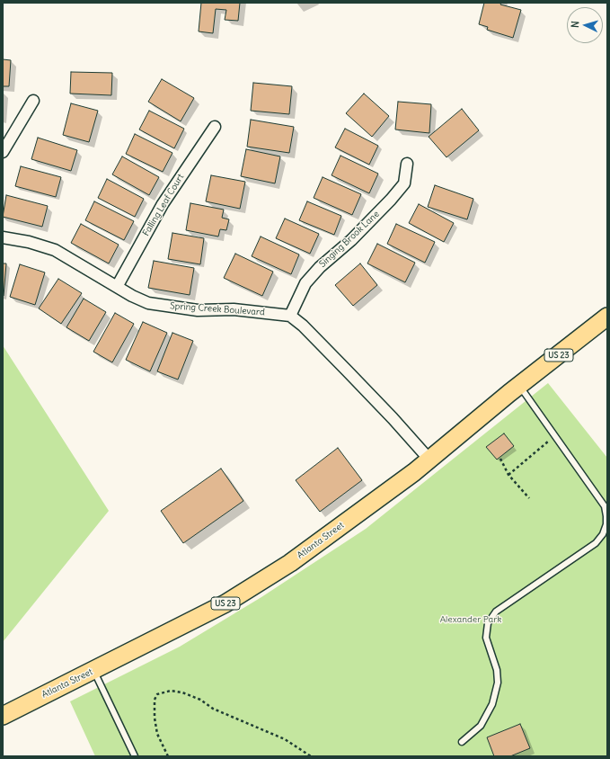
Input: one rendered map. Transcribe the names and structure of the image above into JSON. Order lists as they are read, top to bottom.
{
  "streets": {
    "main road": ["US 23", "Atlanta Street"],
    "street": ["Falling Leaf Court", "Singing Brook Lane", "Spring Creek Boulevard"]
  },
  "crossings": [
    ["Falling Leaf Court", "Spring Creek Boulevard"],
    ["Singing Brook Lane", "Spring Creek Boulevard"]
  ],
  "parks": ["Alexander Park"],
  "north": "left"
}
